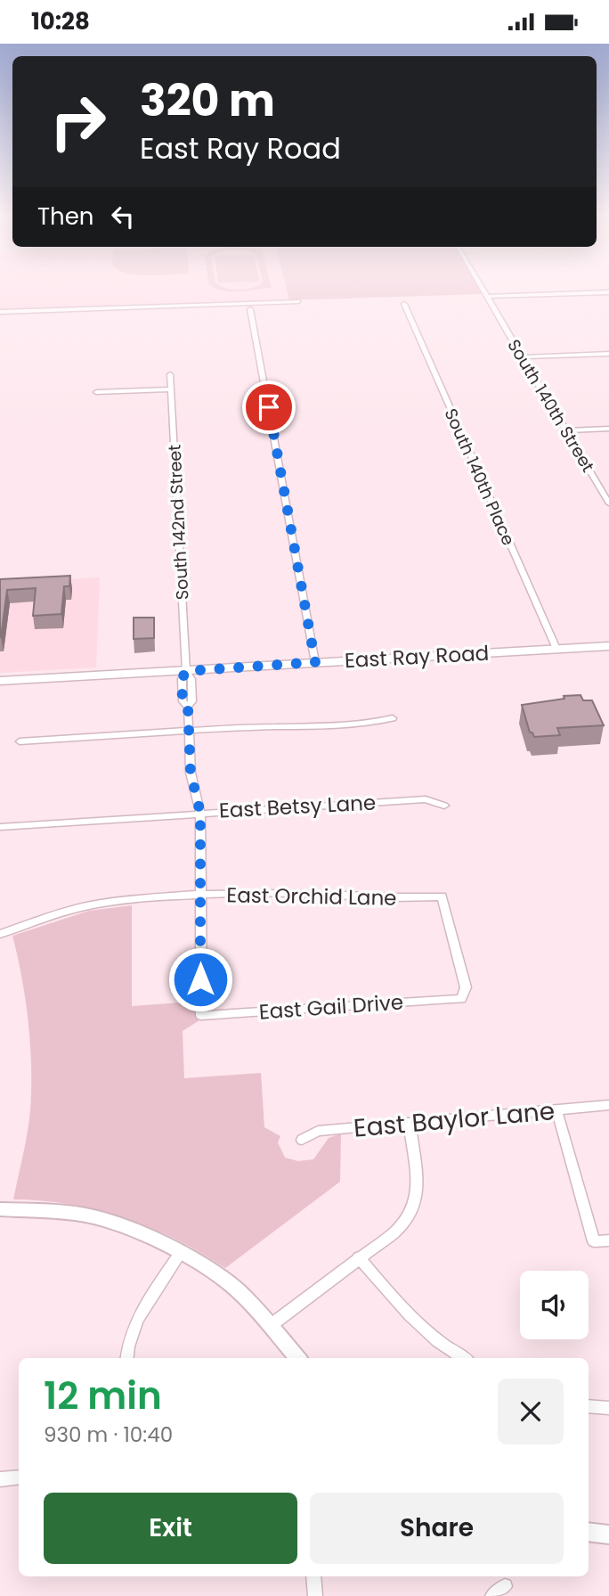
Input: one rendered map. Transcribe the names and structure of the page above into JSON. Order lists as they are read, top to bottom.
{
  "streets": {
    "main road": ["East Ray Road"],
    "street": [
      "South 140th Street",
      "South 140th Place",
      "South 142nd Street",
      "East Betsy Lane",
      "East Orchid Lane",
      "East Gail Drive",
      "East Baylor Lane"
    ]
  },
  "crossings": [
    ["South 140th Place", "East Ray Road"],
    ["South 142nd Street", "East Ray Road"],
    ["East Orchid Lane", "East Gail Drive"]
  ],
  "page": {
    "status": "10:28",
    "turn": ["320 m", "East Ray Road"],
    "then": "Then",
    "heading": ["12 min", "930 m · 10:40"],
    "buttons": ["Exit", "Share"]
  }
}
